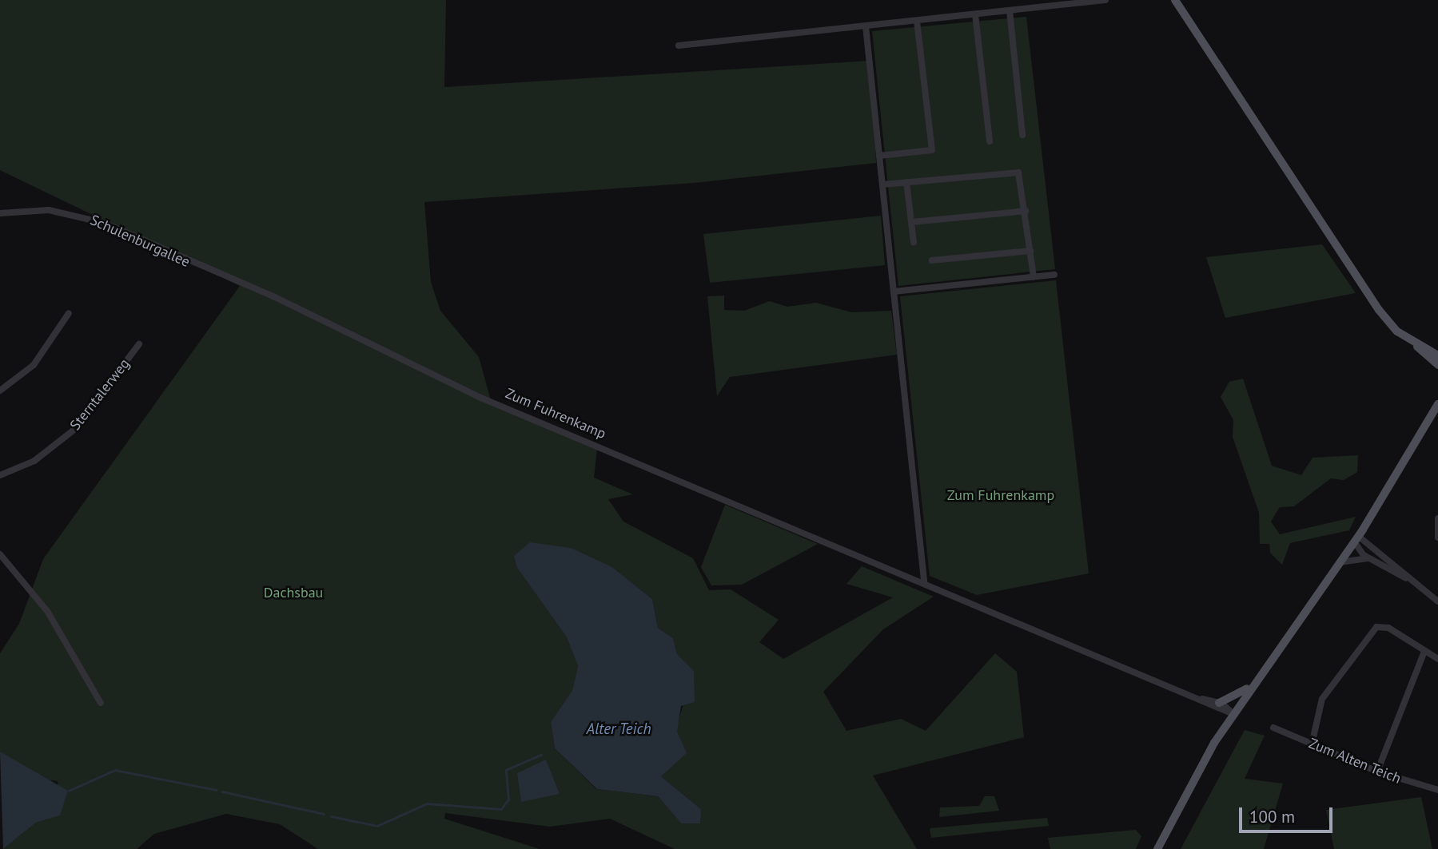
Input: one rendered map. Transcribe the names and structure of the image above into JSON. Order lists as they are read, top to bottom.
{
  "streets": {
    "street": [
      "Schulenburgallee",
      "Sterntalerweg",
      "Zum Fuhrenkamp",
      "Zum Alten Teich"
    ]
  },
  "crossings": [
    ["Schulenburgallee", "Zum Fuhrenkamp"]
  ],
  "water": ["Alter Teich"],
  "parks": ["Zum Fuhrenkamp", "Dachsbau"],
  "scale_bar": "100 m"
}
